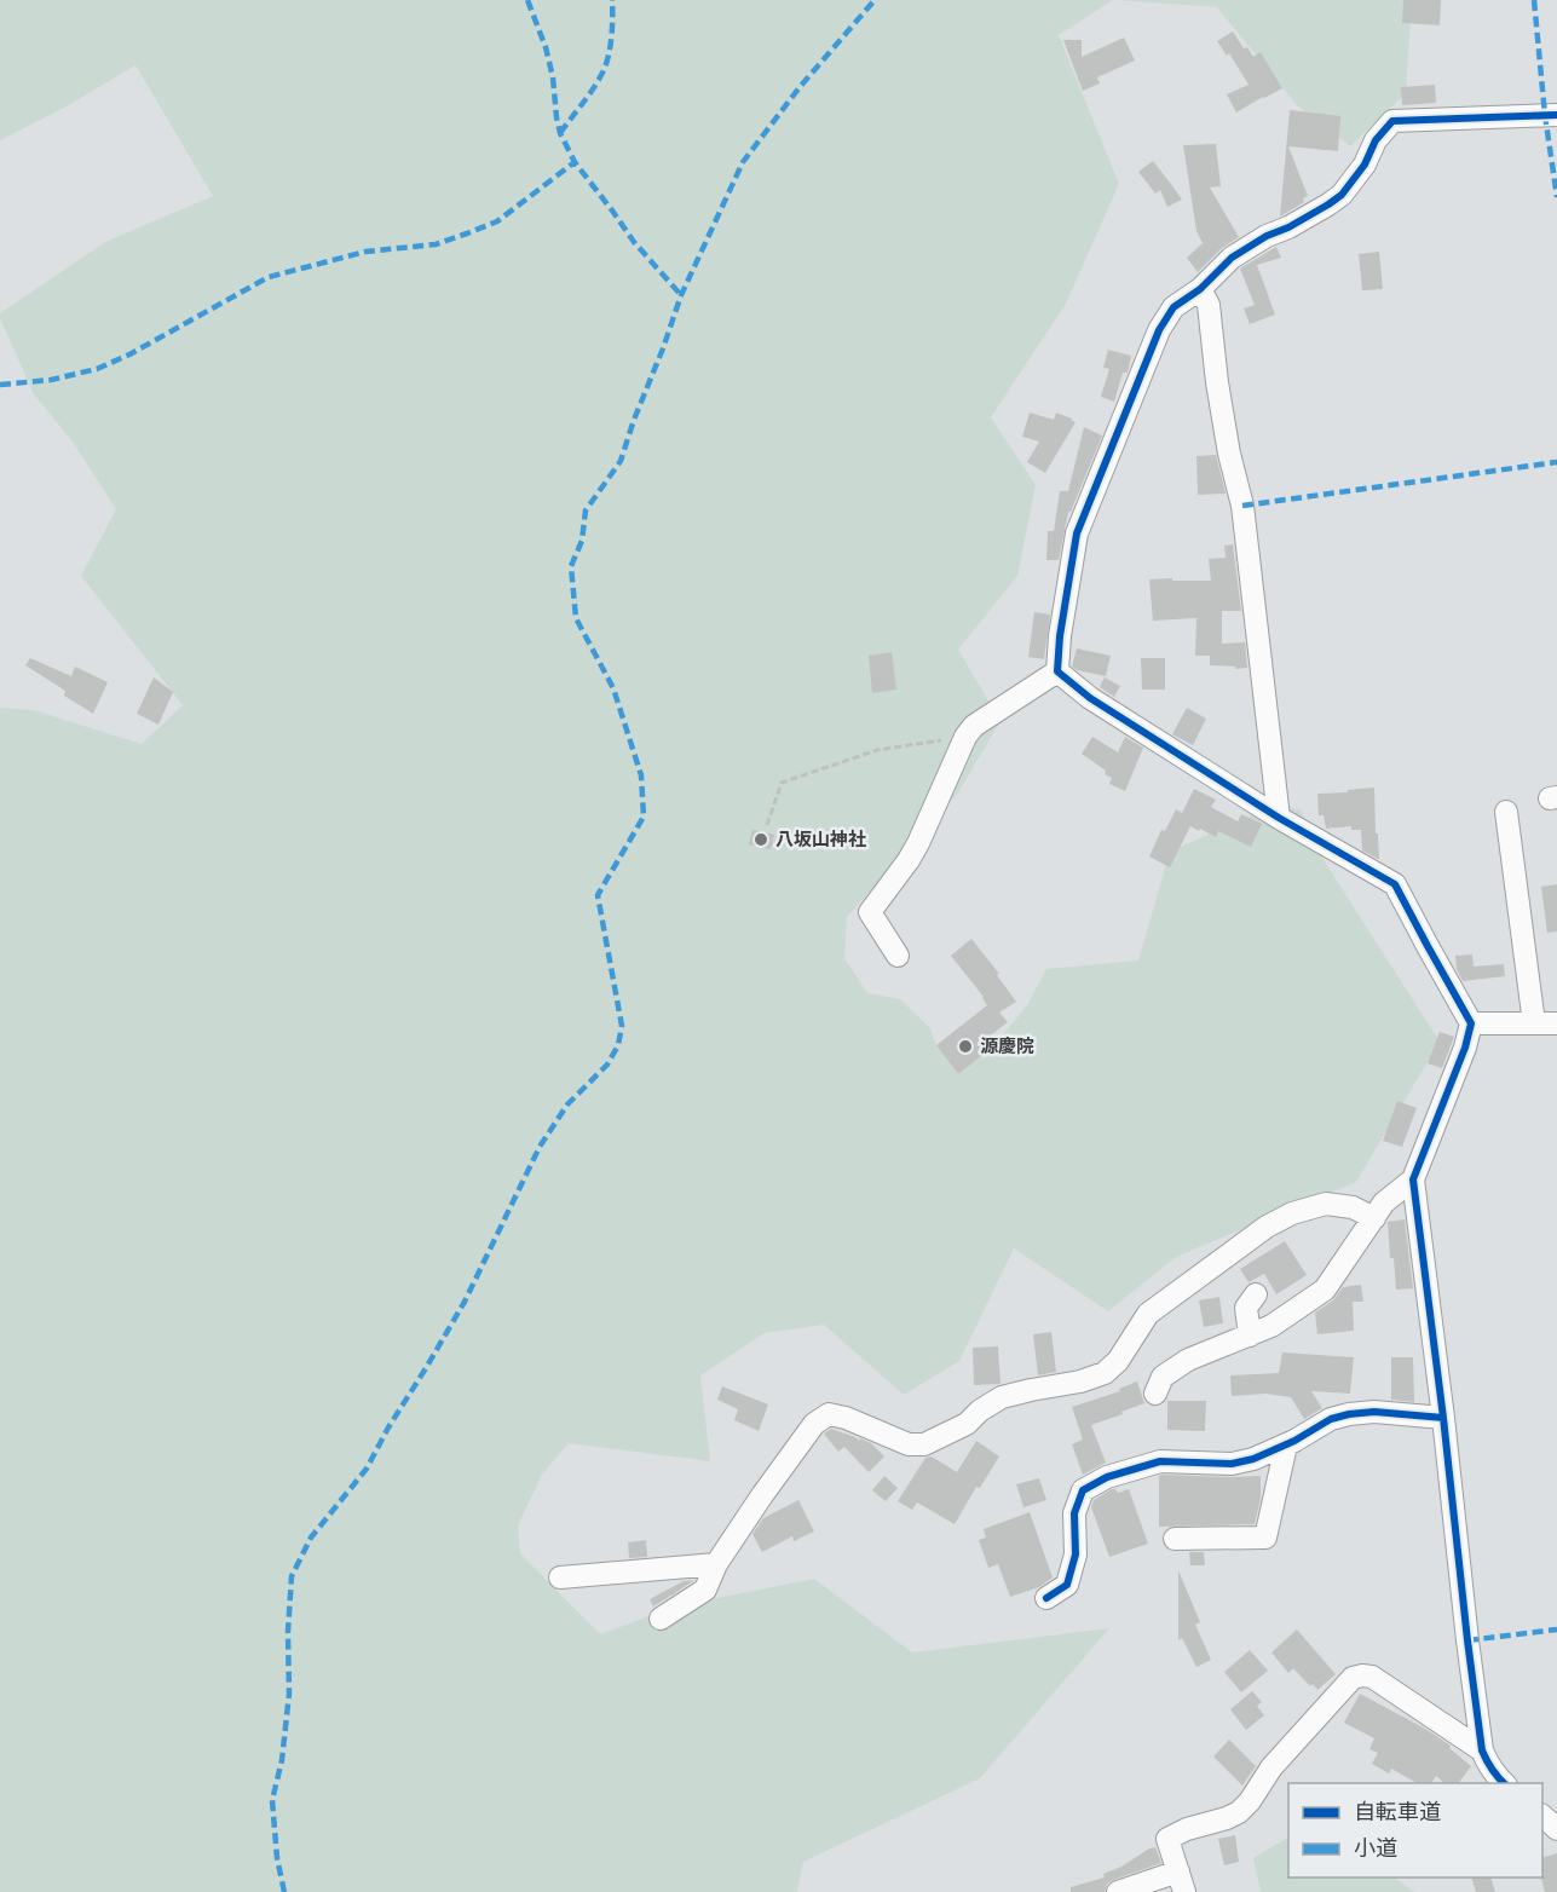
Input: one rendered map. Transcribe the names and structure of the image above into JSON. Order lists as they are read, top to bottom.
{
  "places": ["八坂山神社", "源慶院"],
  "legend": ["自転車道", "小道"]
}
